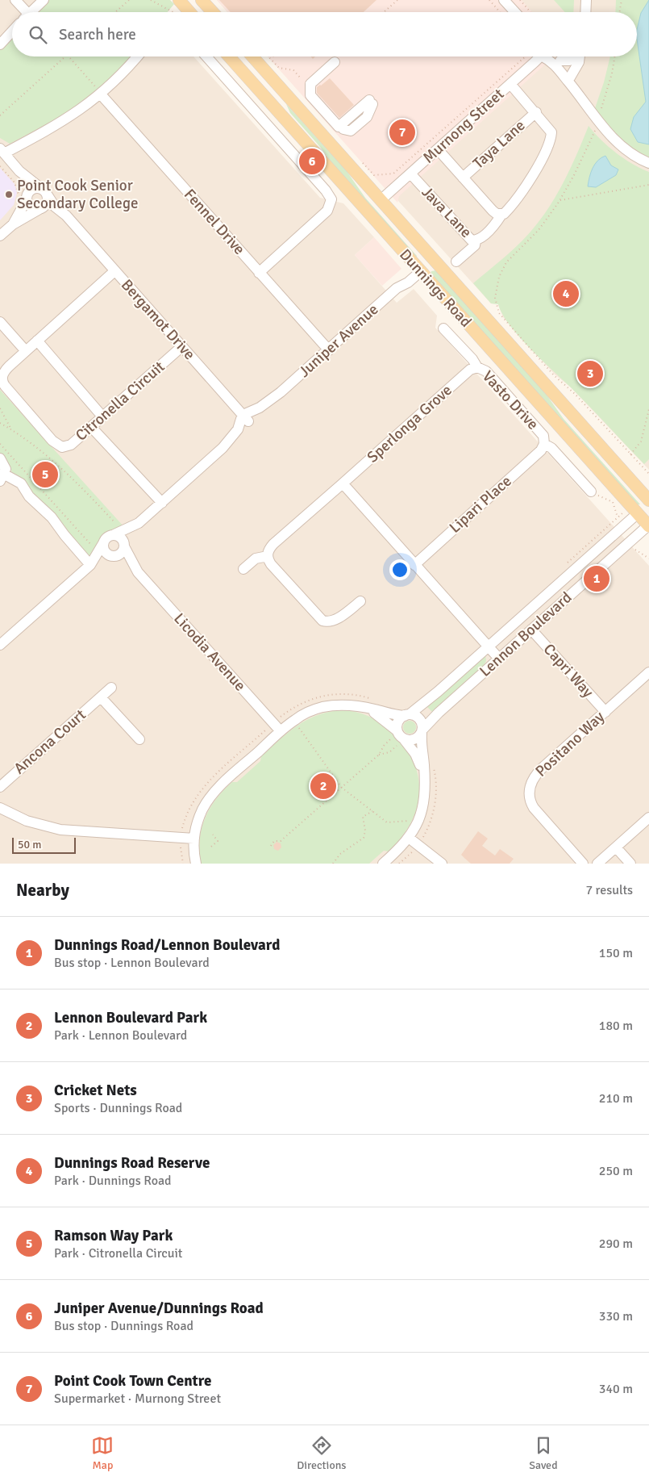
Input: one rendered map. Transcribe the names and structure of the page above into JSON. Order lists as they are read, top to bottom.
{
  "streets": {
    "main road": ["Dunnings Road"],
    "street": [
      "Murnong Street",
      "Taya Lane",
      "Java Lane",
      "Fennel Drive",
      "Bergamot Drive",
      "Juniper Avenue",
      "Vasto Drive",
      "Citronella Circuit",
      "Sperlonga Grove",
      "Lipari Place",
      "Lennon Boulevard",
      "Licodia Avenue",
      "Capri Way",
      "Ancona Court",
      "Positano Way"
    ]
  },
  "crossings": [
    ["Murnong Street", "Java Lane"],
    ["Murnong Street", "Dunnings Road"],
    ["Taya Lane", "Java Lane"],
    ["Fennel Drive", "Juniper Avenue"],
    ["Dunnings Road", "Juniper Avenue"],
    ["Dunnings Road", "Lennon Boulevard"],
    ["Bergamot Drive", "Juniper Avenue"],
    ["Bergamot Drive", "Citronella Circuit"],
    ["Vasto Drive", "Sperlonga Grove"],
    ["Vasto Drive", "Lipari Place"],
    ["Lennon Boulevard", "Capri Way"],
    ["Capri Way", "Positano Way"]
  ],
  "places": ["Point Cook Senior Secondary College"],
  "scale_bar": "50 m",
  "page": {
    "search": "Search here",
    "pins": [
      "7",
      "6",
      "4",
      "3",
      "5",
      "1",
      "2"
    ],
    "scale": "50 m",
    "heading": ["Nearby", "7 results"],
    "list": [
      {
        "mark": "1",
        "name": "Dunnings Road/Lennon Boulevard",
        "note": "Bus stop · Lennon Boulevard",
        "value": "150 m"
      },
      {
        "mark": "2",
        "name": "Lennon Boulevard Park",
        "note": "Park · Lennon Boulevard",
        "value": "180 m"
      },
      {
        "mark": "3",
        "name": "Cricket Nets",
        "note": "Sports · Dunnings Road",
        "value": "210 m"
      },
      {
        "mark": "4",
        "name": "Dunnings Road Reserve",
        "note": "Park · Dunnings Road",
        "value": "250 m"
      },
      {
        "mark": "5",
        "name": "Ramson Way Park",
        "note": "Park · Citronella Circuit",
        "value": "290 m"
      },
      {
        "mark": "6",
        "name": "Juniper Avenue/Dunnings Road",
        "note": "Bus stop · Dunnings Road",
        "value": "330 m"
      },
      {
        "mark": "7",
        "name": "Point Cook Town Centre",
        "note": "Supermarket · Murnong Street",
        "value": "340 m"
      }
    ],
    "nav": ["Map", "Directions", "Saved"]
  }
}
